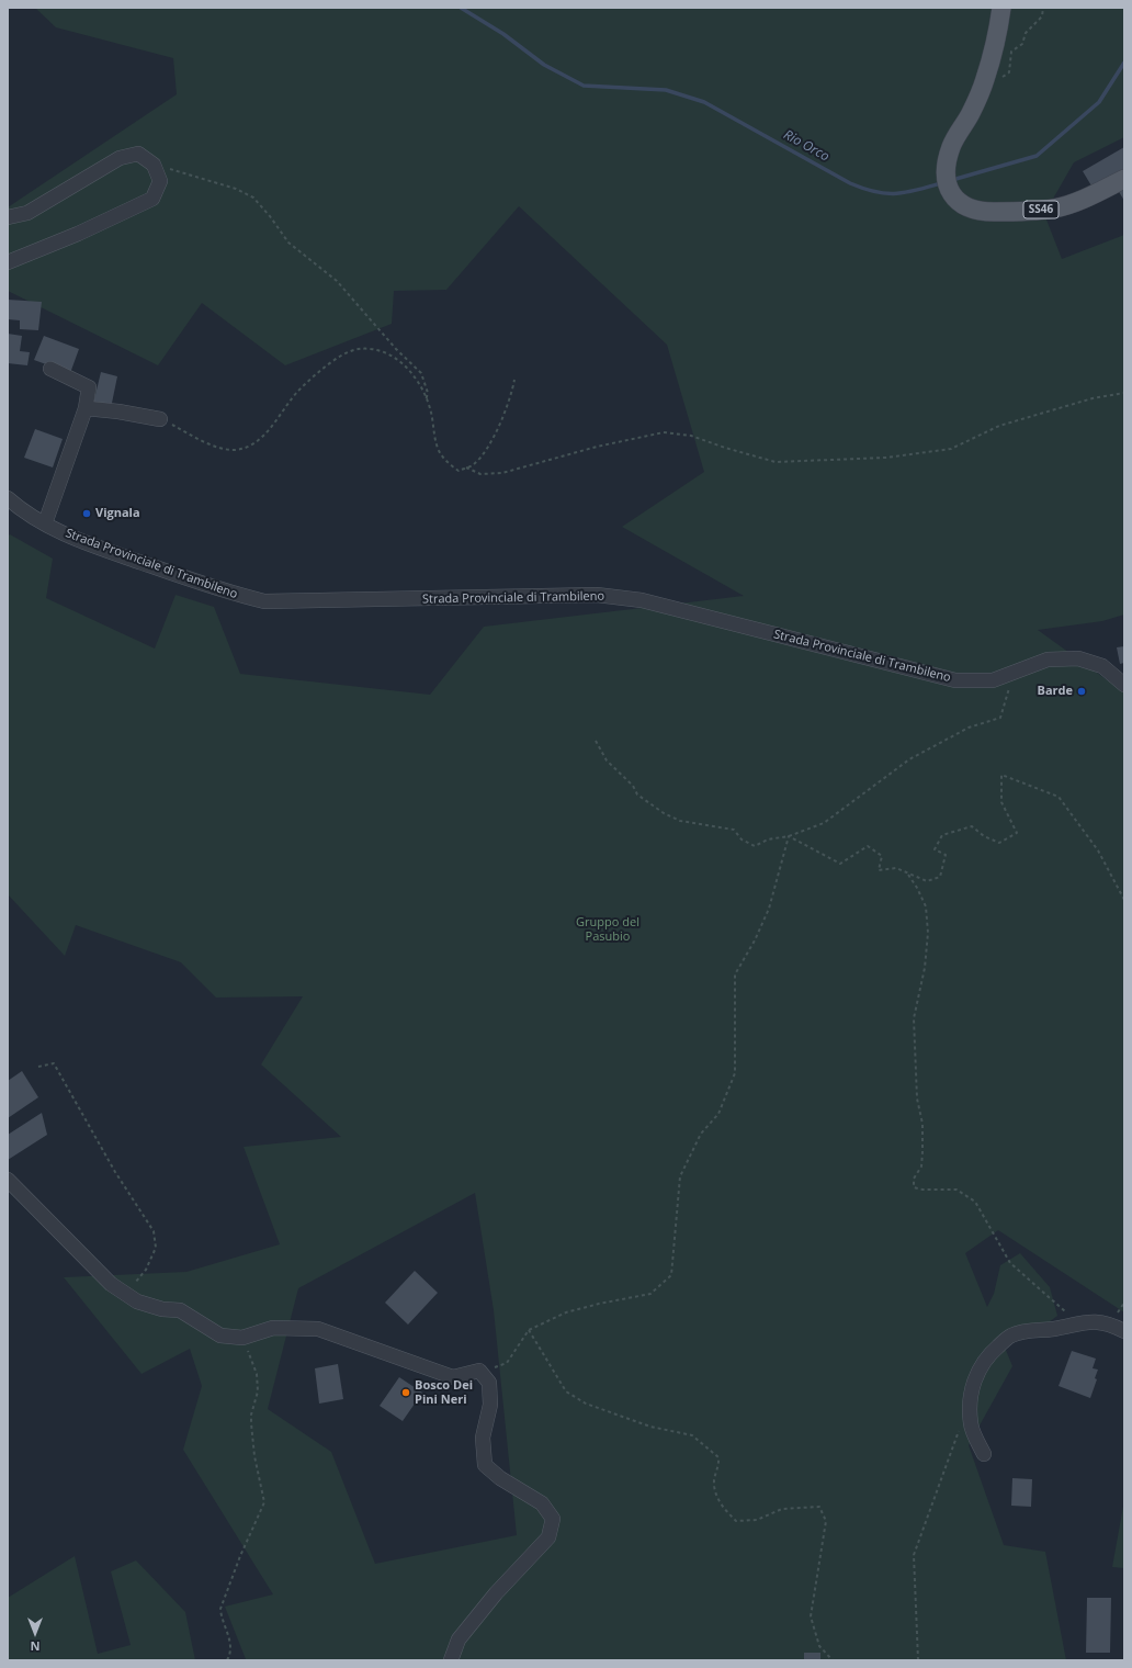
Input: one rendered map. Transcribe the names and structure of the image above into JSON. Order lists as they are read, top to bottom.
{
  "streets": {
    "main road": ["SS46"],
    "street": ["Strada Provinciale di Trambileno"]
  },
  "water": ["Rio Orco"],
  "parks": ["Gruppo del Pasubio"],
  "places": ["Vignala", "Barde", "Bosco Dei Pini Neri"],
  "north": "bottom"
}
